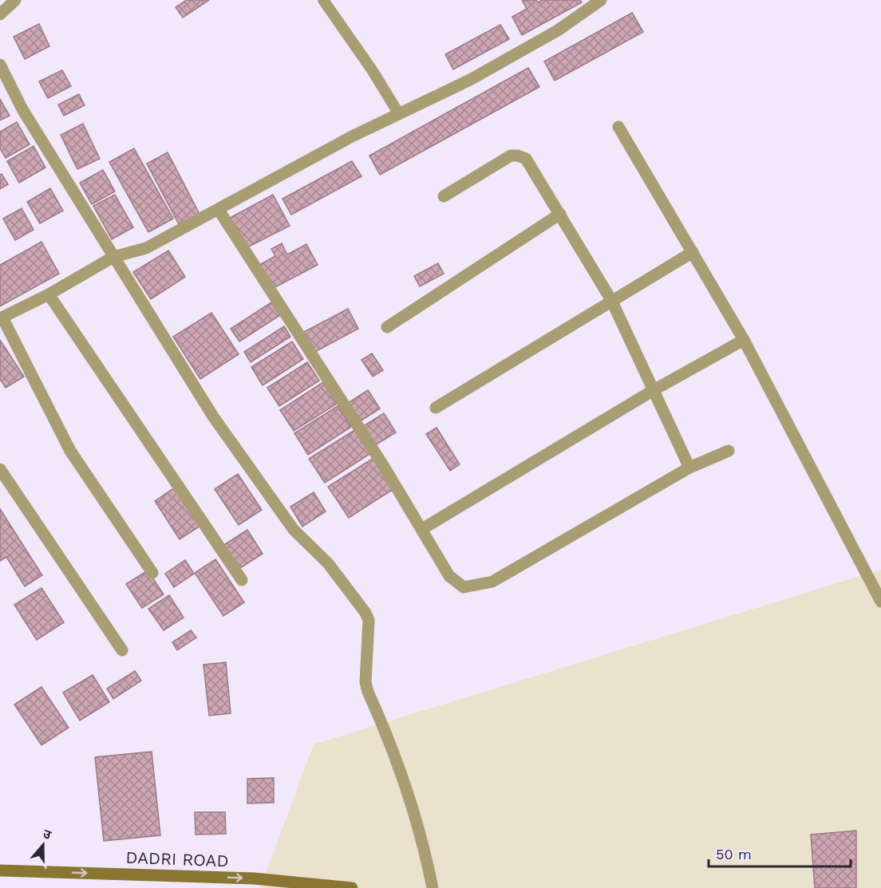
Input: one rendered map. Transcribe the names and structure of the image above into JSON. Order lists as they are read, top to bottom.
{
  "streets": {
    "main road": ["DADRI ROAD"]
  },
  "one_way": ["DADRI ROAD"],
  "scale_bar": "50 m",
  "north": "top"
}
